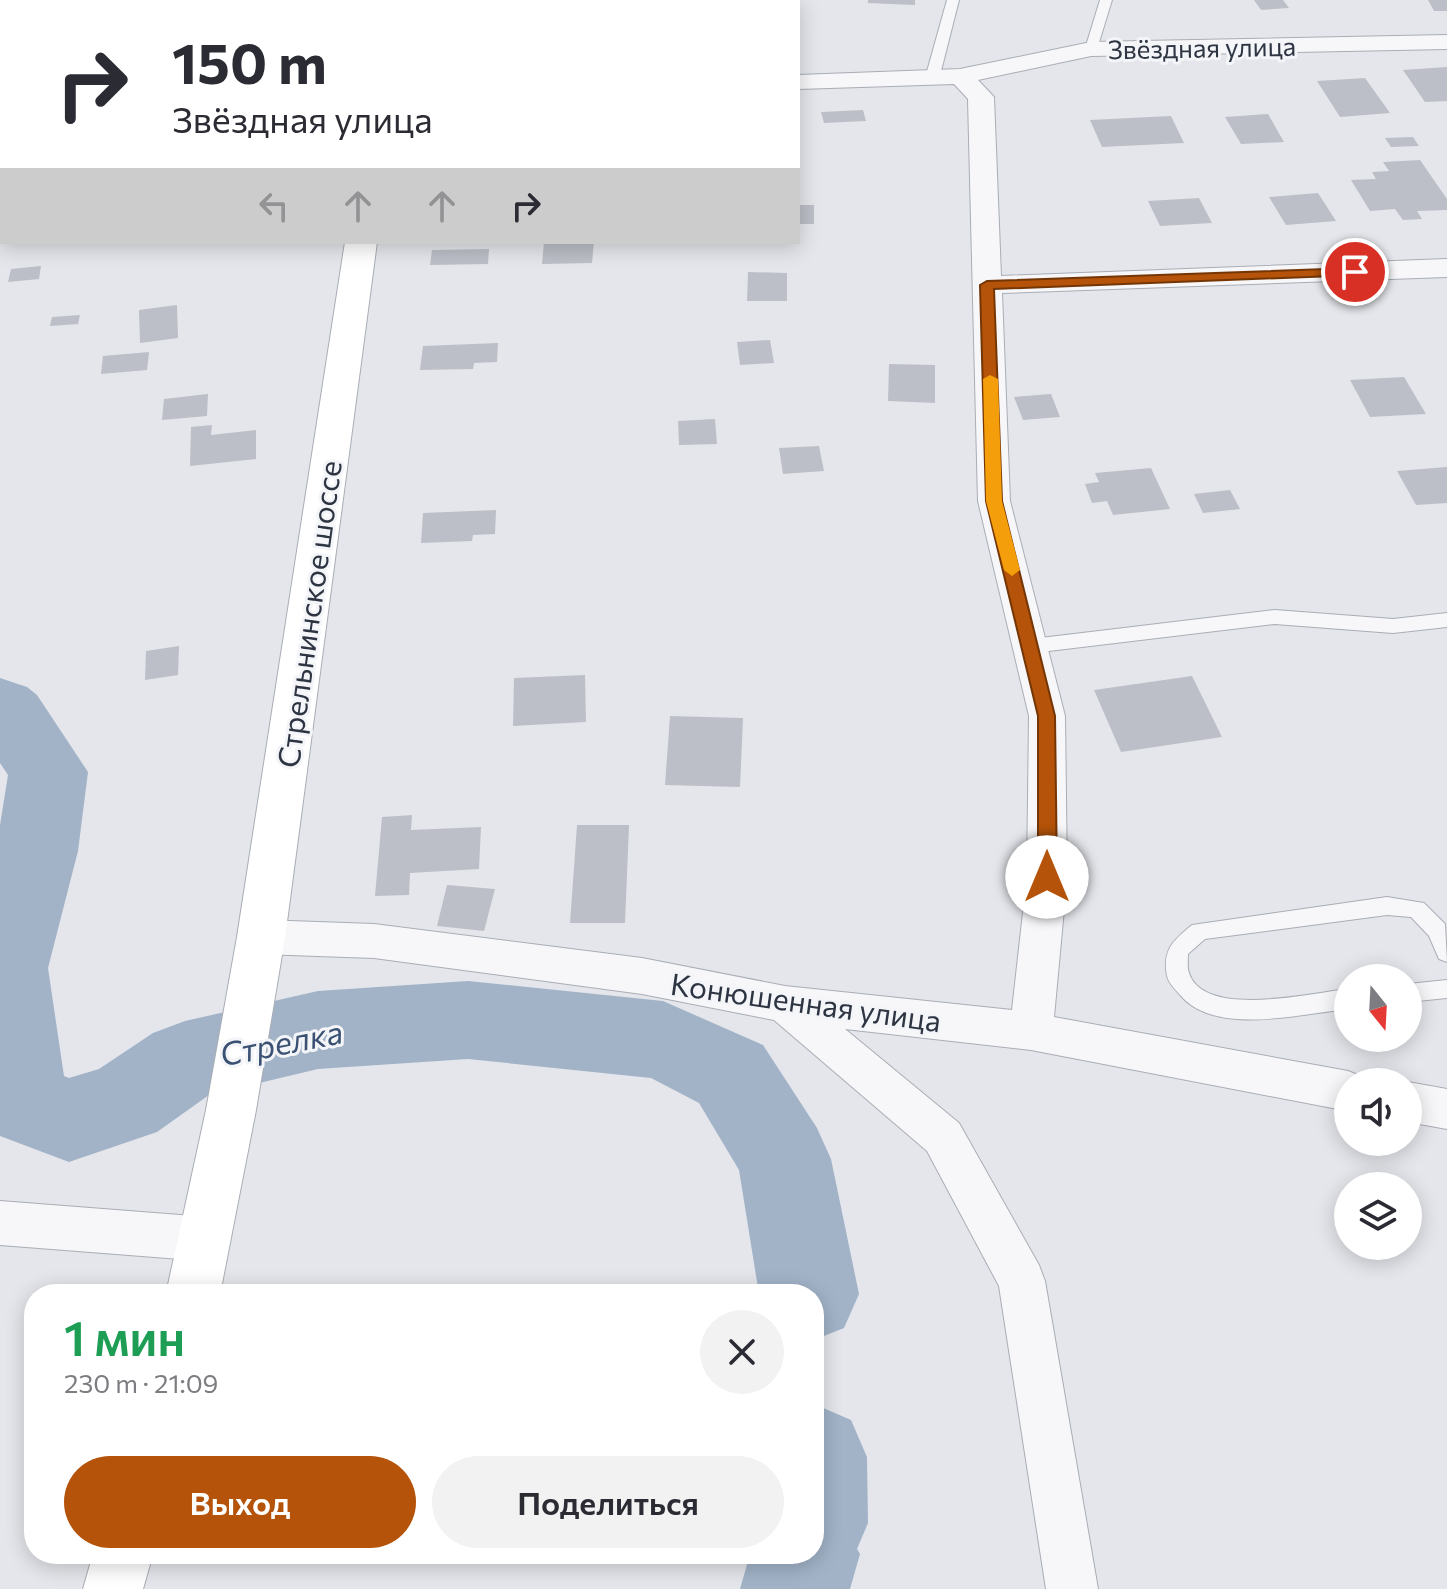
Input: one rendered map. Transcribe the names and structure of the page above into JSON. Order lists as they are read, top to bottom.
{
  "streets": {
    "main road": ["Стрельнинское шоссе"],
    "street": ["Звёздная улица", "Конюшенная улица"]
  },
  "crossings": [
    ["Стрельнинское шоссе", "Конюшенная улица"]
  ],
  "water": ["Стрелка"],
  "north": "bottom",
  "page": {
    "turn": ["150 m", "Звёздная улица"],
    "heading": ["1 мин", "230 m · 21:09"],
    "buttons": ["Выход", "Поделиться"]
  }
}
